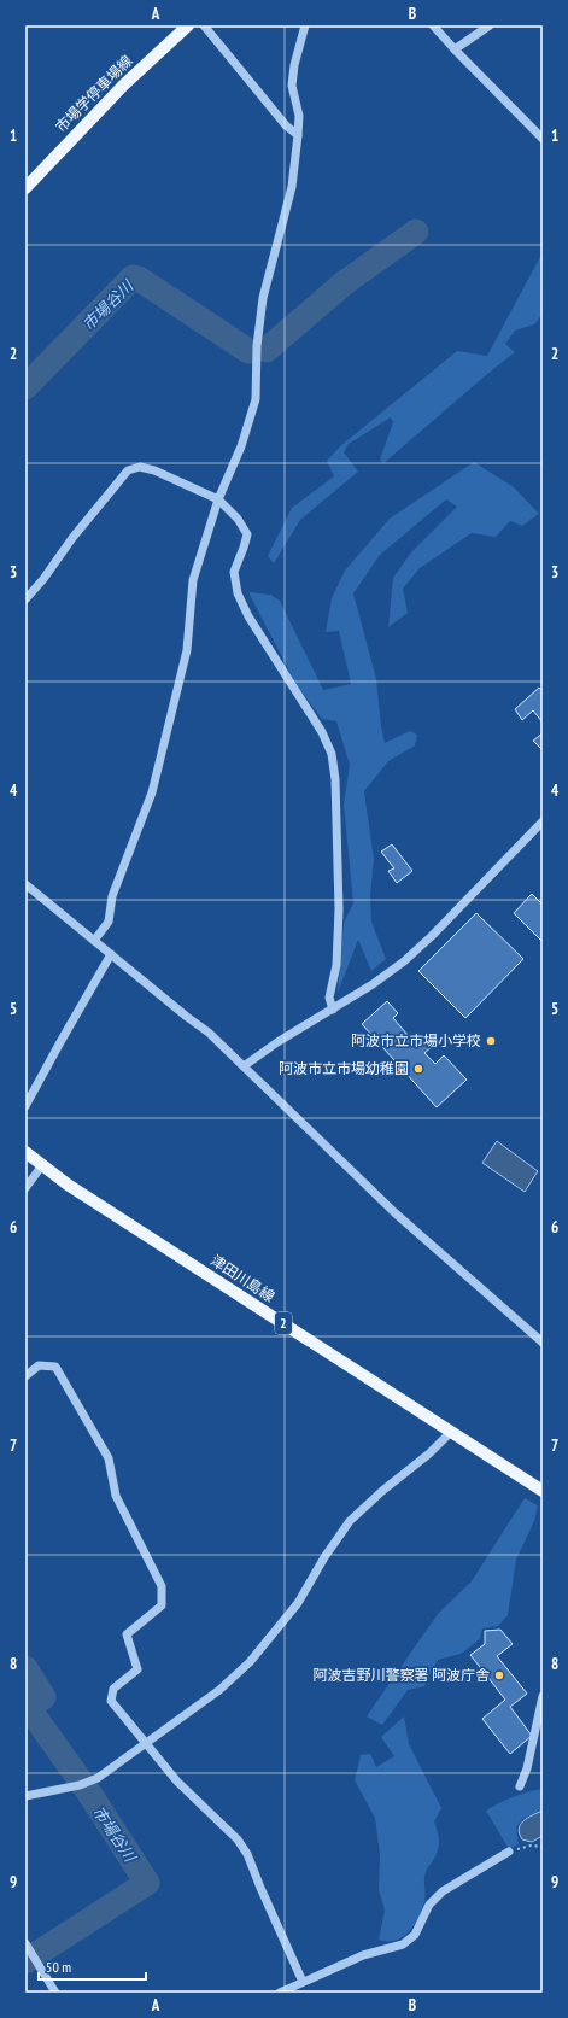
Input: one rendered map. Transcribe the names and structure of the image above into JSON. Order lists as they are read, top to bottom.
{
  "streets": {
    "main road": ["市場学停車場線", "津田川島線", "2"]
  },
  "water": ["市場谷川"],
  "places": ["阿波市立市場小学校", "阿波市立市場幼稚園", "阿波吉野川警察署 阿波庁舎"],
  "scale_bar": "50 m",
  "grid": {
    "columns": ["A", "B"],
    "rows": [
      "1",
      "2",
      "3",
      "4",
      "5",
      "6",
      "7",
      "8",
      "9"
    ]
  }
}
